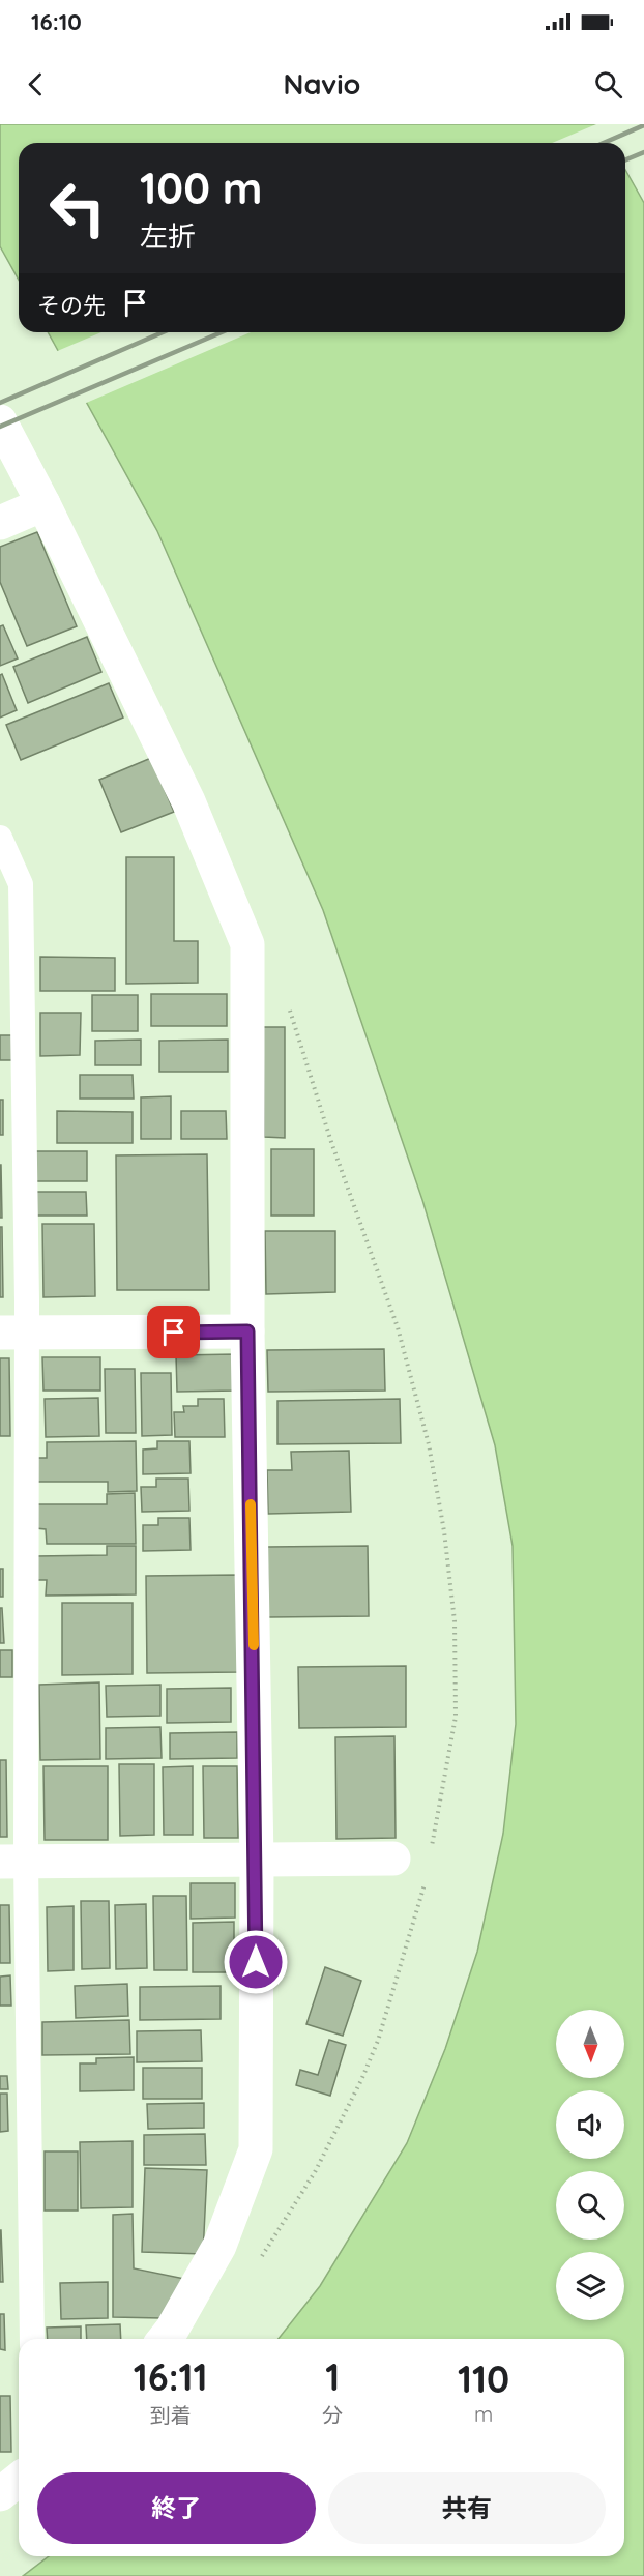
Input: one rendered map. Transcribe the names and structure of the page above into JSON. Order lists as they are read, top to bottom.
{
  "north": "bottom",
  "page": {
    "status": "16:10",
    "header": "Navio",
    "turn": ["100 m", "左折"],
    "then": "その先",
    "eta": [
      "16:11",
      "到着",
      "1",
      "分",
      "110",
      "m"
    ],
    "buttons": ["終了", "共有"]
  }
}
